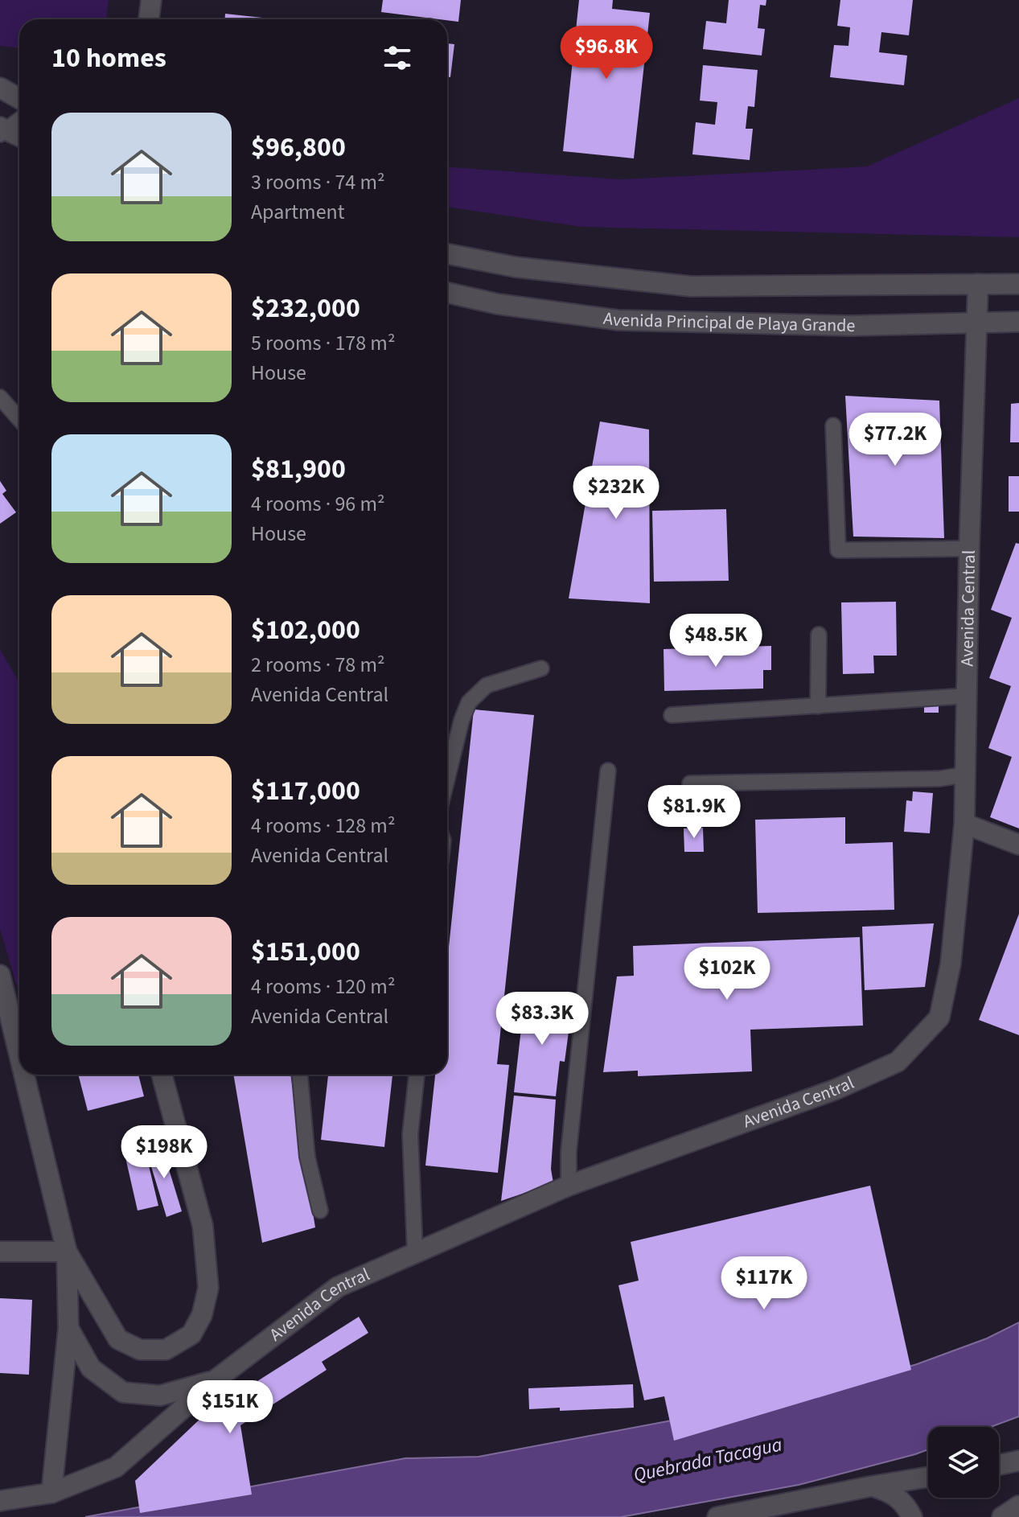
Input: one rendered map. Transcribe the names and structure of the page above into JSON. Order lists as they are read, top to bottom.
{
  "streets": {
    "street": ["Avenida Principal de Playa Grande", "Avenida Central"]
  },
  "crossings": [
    ["Avenida Principal de Playa Grande", "Avenida Central"]
  ],
  "water": ["Quebrada Tacagua"],
  "page": {
    "heading": "10 homes",
    "price": [
      "$96.8K",
      "$77.2K",
      "$232K",
      "$48.5K",
      "$81.9K",
      "$102K",
      "$83.3K",
      "$198K",
      "$117K",
      "$151K"
    ],
    "list": [
      {
        "name": "$96,800",
        "note": "3 rooms · 74 m² · Apartment"
      },
      {
        "name": "$232,000",
        "note": "5 rooms · 178 m² · House"
      },
      {
        "name": "$81,900",
        "note": "4 rooms · 96 m² · House"
      },
      {
        "name": "$102,000",
        "note": "2 rooms · 78 m² · Avenida Central"
      },
      {
        "name": "$117,000",
        "note": "4 rooms · 128 m² · Avenida Central"
      },
      {
        "name": "$151,000",
        "note": "4 rooms · 120 m² · Avenida Central"
      }
    ]
  }
}
